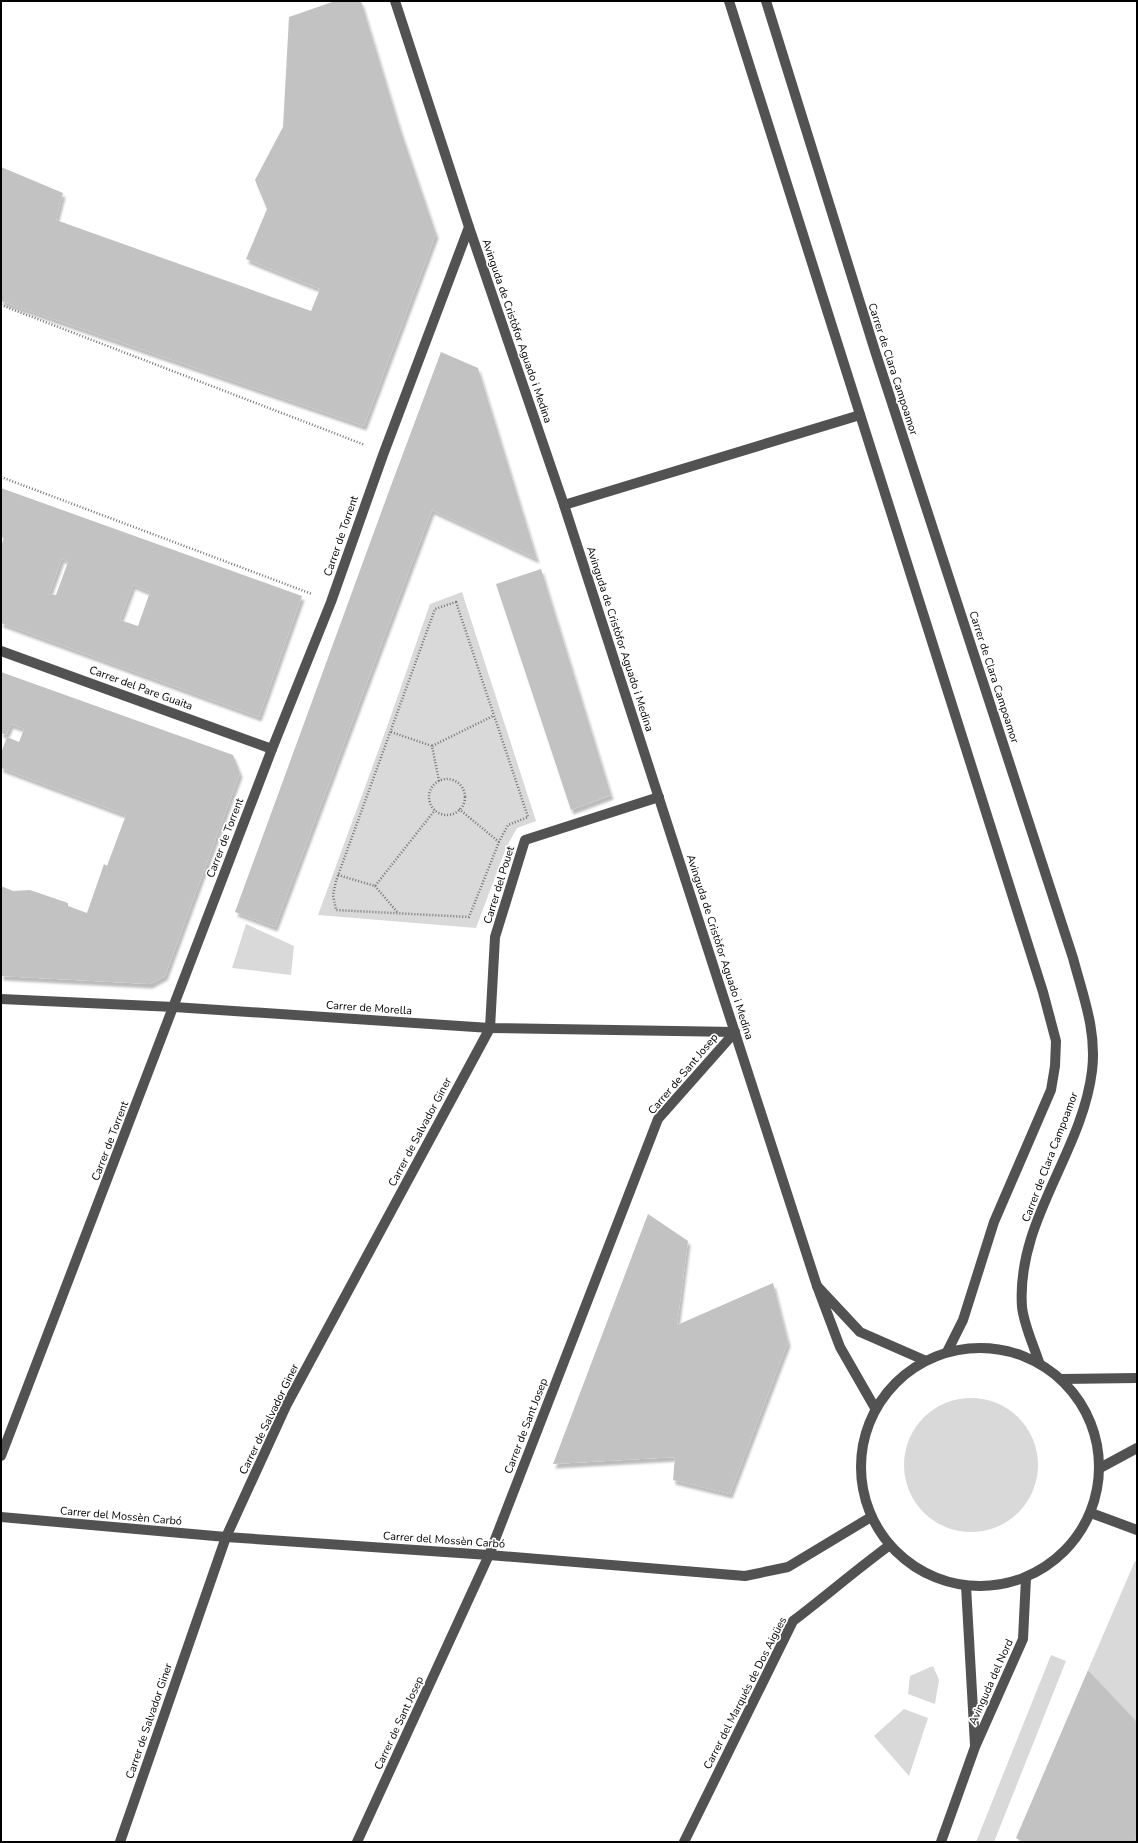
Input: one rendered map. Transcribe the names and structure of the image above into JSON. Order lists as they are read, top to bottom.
{
  "streets": {
    "street": [
      "Avinguda de Cristòfor Aguado i Medina",
      "Carrer de Clara Campoamor",
      "Carrer de Torrent",
      "Carrer del Pare Guaita",
      "Carrer del Pouet",
      "Carrer de Morella",
      "Carrer de Sant Josep",
      "Carrer de Salvador Giner",
      "Carrer del Mossèn Carbó",
      "Avinguda del Nord",
      "Carrer del Marqués de Dos Aigües"
    ]
  },
  "crossings": [
    ["Avinguda de Cristòfor Aguado i Medina", "Carrer de Torrent"],
    ["Avinguda de Cristòfor Aguado i Medina", "Carrer del Pouet"],
    ["Avinguda de Cristòfor Aguado i Medina", "Carrer de Morella"],
    ["Avinguda de Cristòfor Aguado i Medina", "Carrer de Sant Josep"],
    ["Carrer de Torrent", "Carrer del Pare Guaita"],
    ["Carrer de Torrent", "Carrer de Morella"],
    ["Carrer del Pouet", "Carrer de Morella"],
    ["Carrer del Pouet", "Carrer de Salvador Giner"],
    ["Carrer de Morella", "Carrer de Sant Josep"],
    ["Carrer de Morella", "Carrer de Salvador Giner"],
    ["Carrer de Sant Josep", "Carrer del Mossèn Carbó"],
    ["Carrer de Salvador Giner", "Carrer del Mossèn Carbó"]
  ]
}
